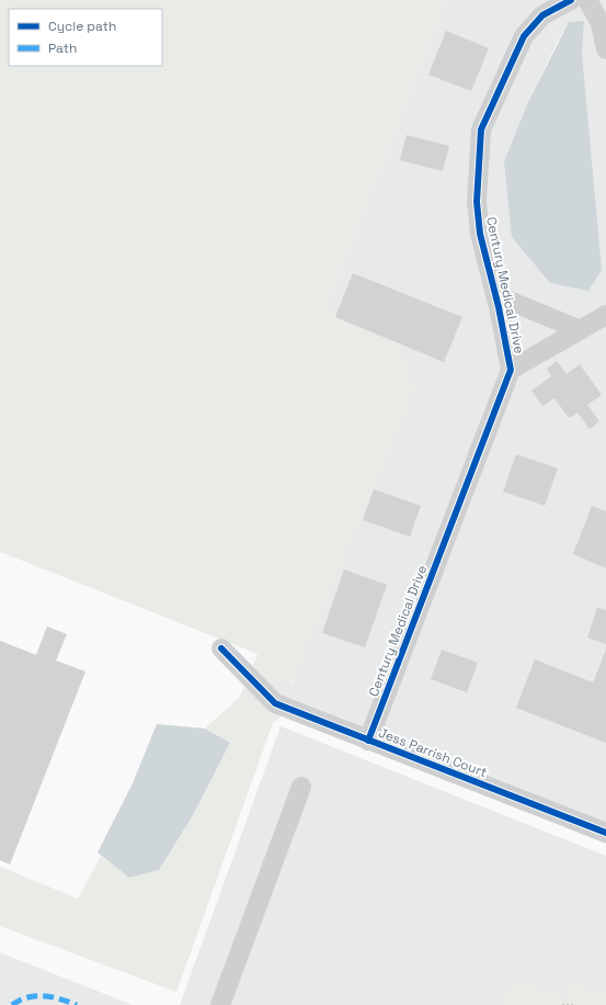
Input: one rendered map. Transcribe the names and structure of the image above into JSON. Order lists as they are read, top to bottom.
{
  "streets": {
    "street": ["Century Medical Drive", "Jess Parrish Court"]
  },
  "crossings": [
    ["Century Medical Drive", "Jess Parrish Court"]
  ],
  "legend": ["Cycle path", "Path"]
}
